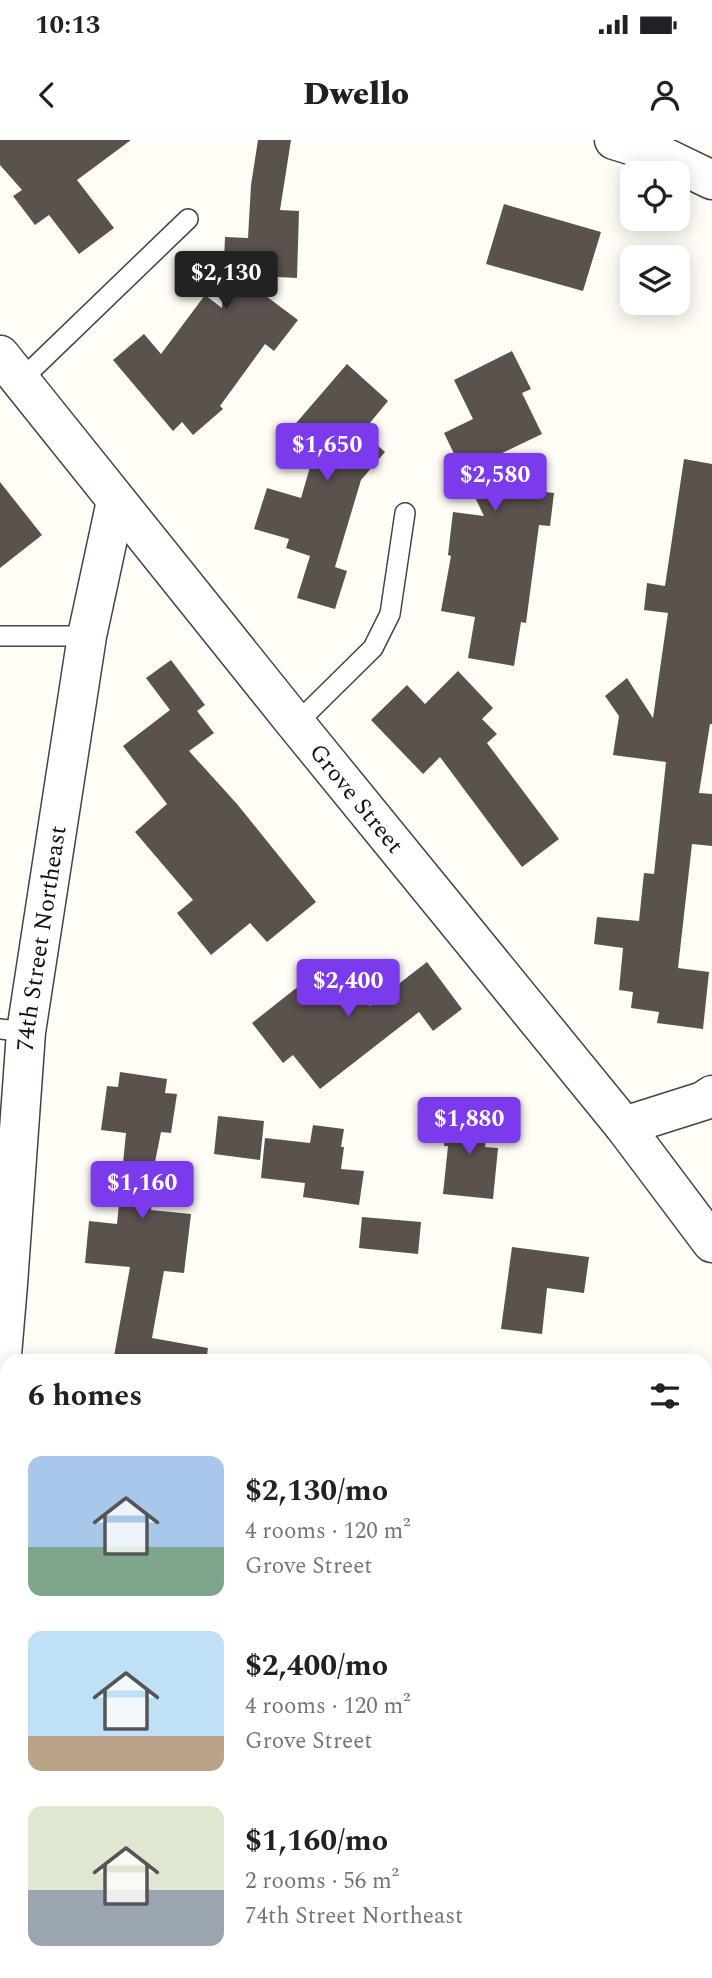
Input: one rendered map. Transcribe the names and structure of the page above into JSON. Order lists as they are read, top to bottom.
{
  "streets": {
    "street": ["Grove Street", "74th Street Northeast"]
  },
  "crossings": [
    ["Grove Street", "74th Street Northeast"]
  ],
  "page": {
    "status": "10:13",
    "header": "Dwello",
    "price": [
      "$2,130",
      "$1,650",
      "$2,580",
      "$2,400",
      "$1,880",
      "$1,160"
    ],
    "heading": "6 homes",
    "list": [
      {
        "name": "$2,130/mo",
        "note": "4 rooms · 120 m² · Grove Street"
      },
      {
        "name": "$2,400/mo",
        "note": "4 rooms · 120 m² · Grove Street"
      },
      {
        "name": "$1,160/mo",
        "note": "2 rooms · 56 m² · 74th Street Northeast"
      }
    ]
  }
}
